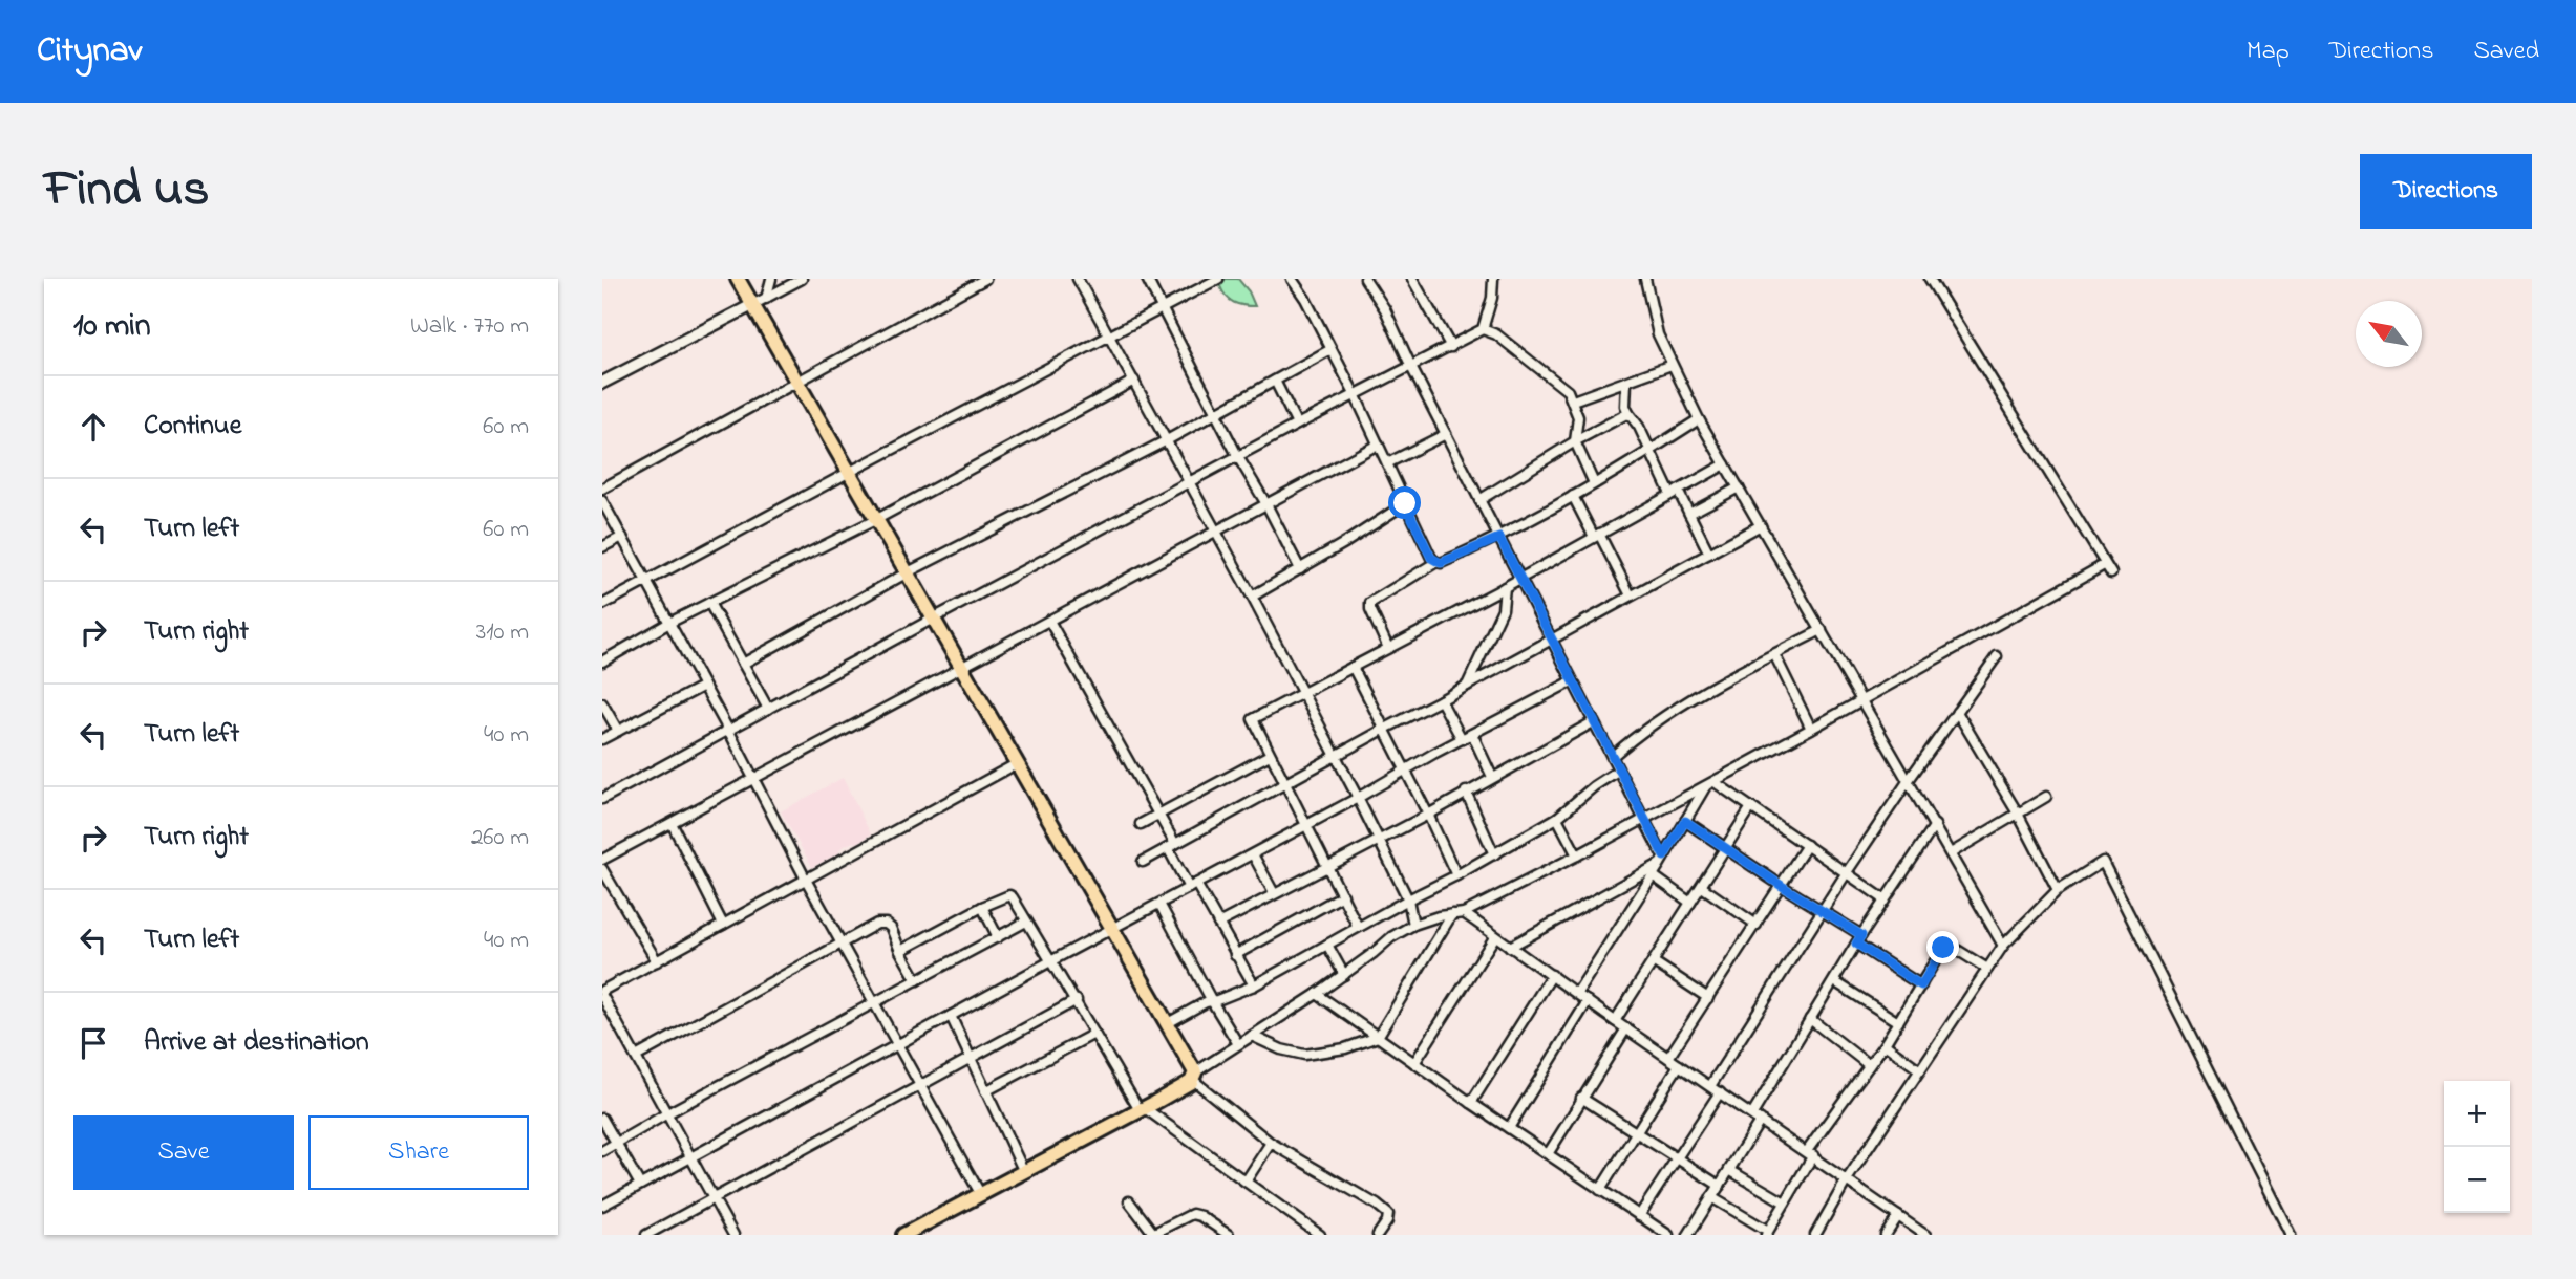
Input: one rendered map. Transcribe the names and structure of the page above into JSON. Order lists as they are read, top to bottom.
{
  "north": "top left",
  "page": {
    "header": "Citynav",
    "nav": ["Map", "Directions", "Saved"],
    "title": "Find us",
    "buttons": [
      "Directions",
      ["Save", "Share"]
    ],
    "heading": ["10 min", "Walk · 770 m"],
    "list": [
      ["Continue", "60 m"],
      ["Turn left", "60 m"],
      ["Turn right", "310 m"],
      ["Turn left", "40 m"],
      ["Turn right", "260 m"],
      ["Turn left", "40 m"],
      "Arrive at destination"
    ],
    "map_buttons": ["+", "−"]
  }
}
